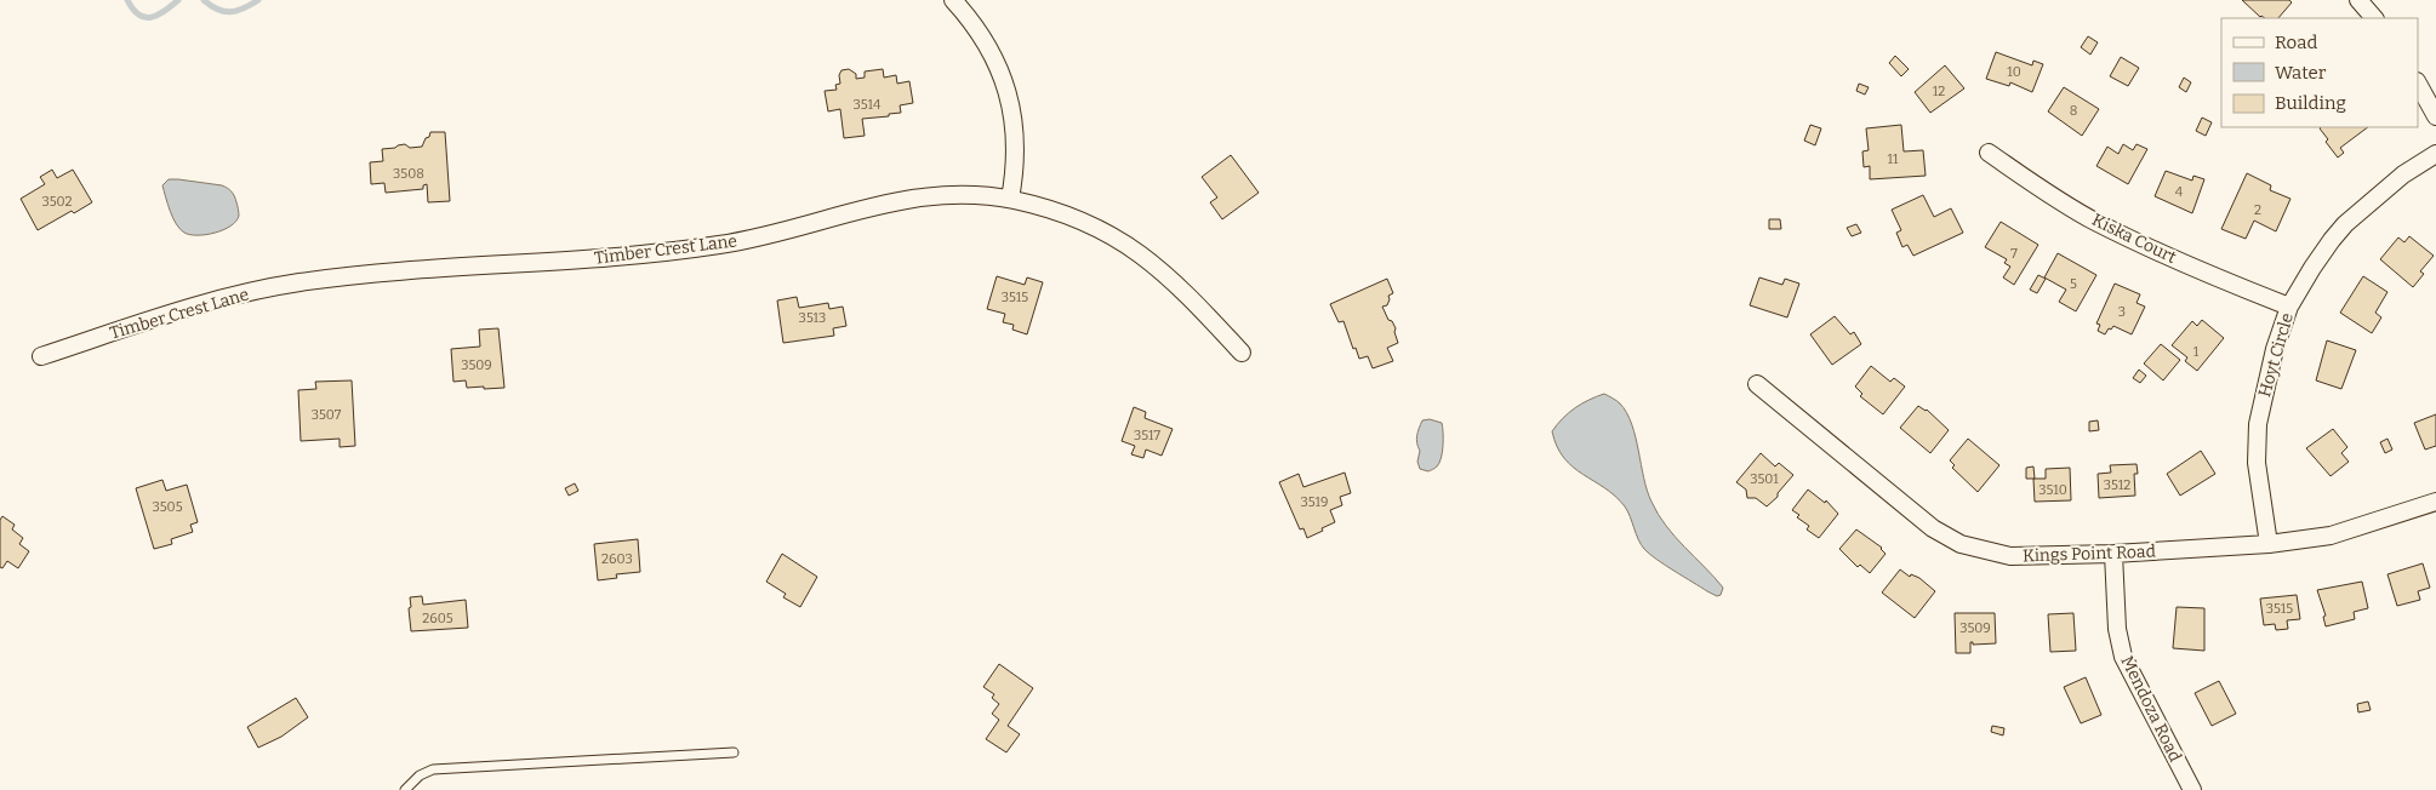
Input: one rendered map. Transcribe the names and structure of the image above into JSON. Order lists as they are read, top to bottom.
{
  "streets": {
    "street": [
      "Kiska Court",
      "Timber Crest Lane",
      "Hoyt Circle",
      "Kings Point Road",
      "Mendoza Road"
    ]
  },
  "crossings": [
    ["Kiska Court", "Hoyt Circle"],
    ["Hoyt Circle", "Kings Point Road"],
    ["Kings Point Road", "Mendoza Road"]
  ],
  "house_numbers": [
    "10",
    "12",
    "3514",
    "8",
    "11",
    "3508",
    "4",
    "3502",
    "2",
    "7",
    "5",
    "3515",
    "3",
    "3513",
    "1",
    "3509",
    "3507",
    "3517",
    "3501",
    "3512",
    "3510",
    "3519",
    "3505",
    "2603",
    "3515",
    "2605",
    "3509"
  ],
  "legend": ["Road", "Water", "Building"]
}
